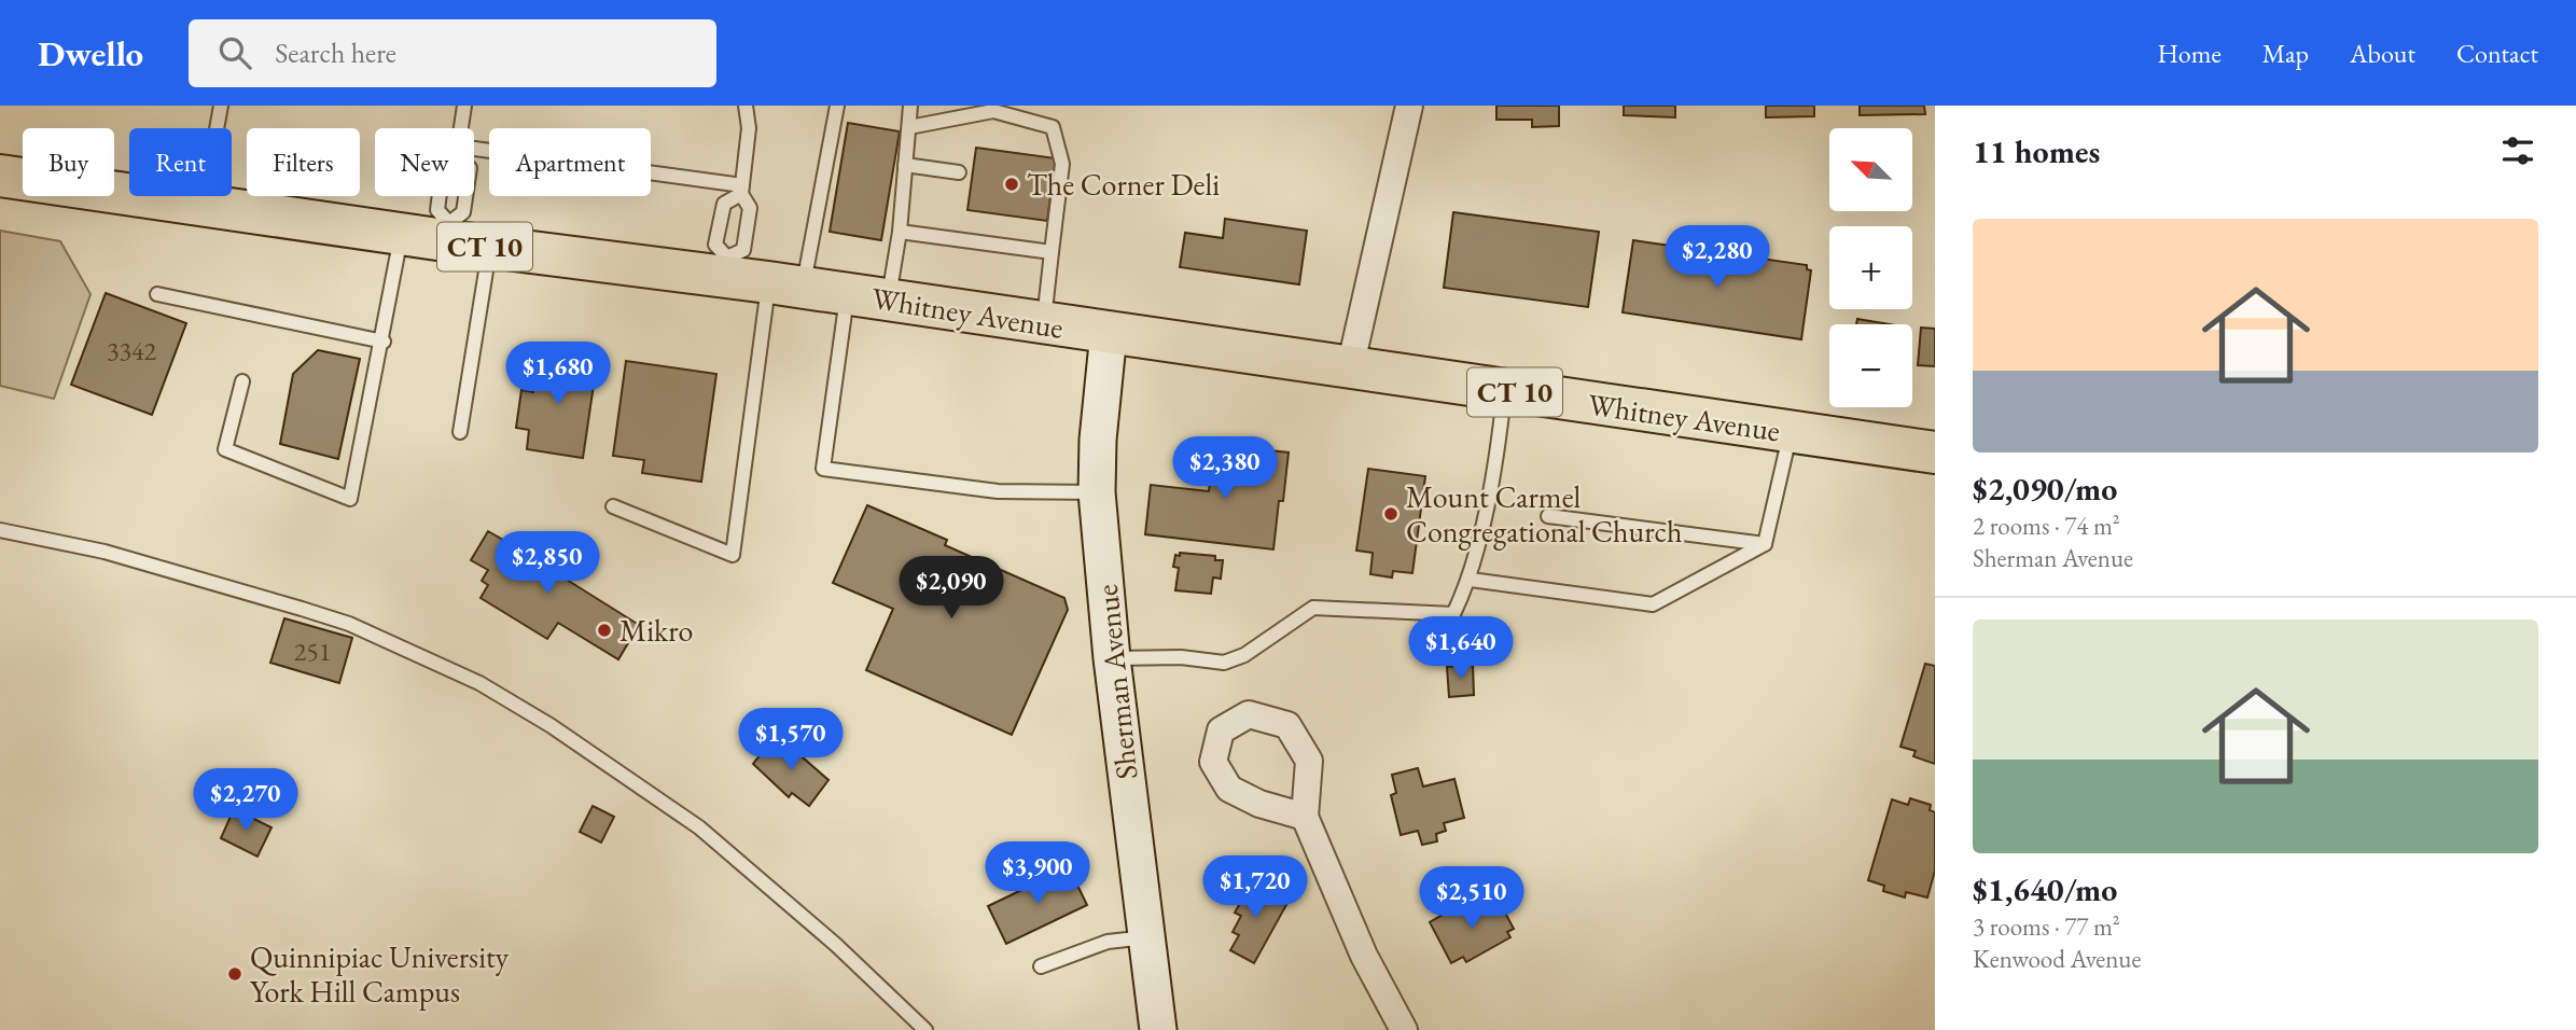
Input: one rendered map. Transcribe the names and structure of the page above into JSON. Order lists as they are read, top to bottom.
{
  "streets": {
    "highway": ["CT 10", "Whitney Avenue"],
    "main road": ["Sherman Avenue"]
  },
  "crossings": [
    ["Whitney Avenue", "Sherman Avenue"]
  ],
  "places": [
    "The Corner Deli",
    "Mount Carmel Congregational Church",
    "Mikro",
    "Quinnipiac University York Hill Campus"
  ],
  "house_numbers": ["3342", "251"],
  "north": "top left",
  "page": {
    "header": "Dwello",
    "search": "Search here",
    "nav": [
      "Home",
      "Map",
      "About",
      "Contact"
    ],
    "heading": "11 homes",
    "map_buttons": ["+", "−"],
    "chip": [
      "Buy",
      "Rent",
      "Filters",
      "New",
      "Apartment"
    ],
    "list": [
      {
        "name": "$2,090/mo",
        "note": "2 rooms · 74 m² · Sherman Avenue"
      },
      {
        "name": "$1,640/mo",
        "note": "3 rooms · 77 m² · Kenwood Avenue"
      }
    ],
    "price": [
      "$2,280",
      "$1,680",
      "$2,380",
      "$2,850",
      "$2,090",
      "$1,640",
      "$1,570",
      "$2,270",
      "$3,900",
      "$1,720",
      "$2,510"
    ]
  }
}
